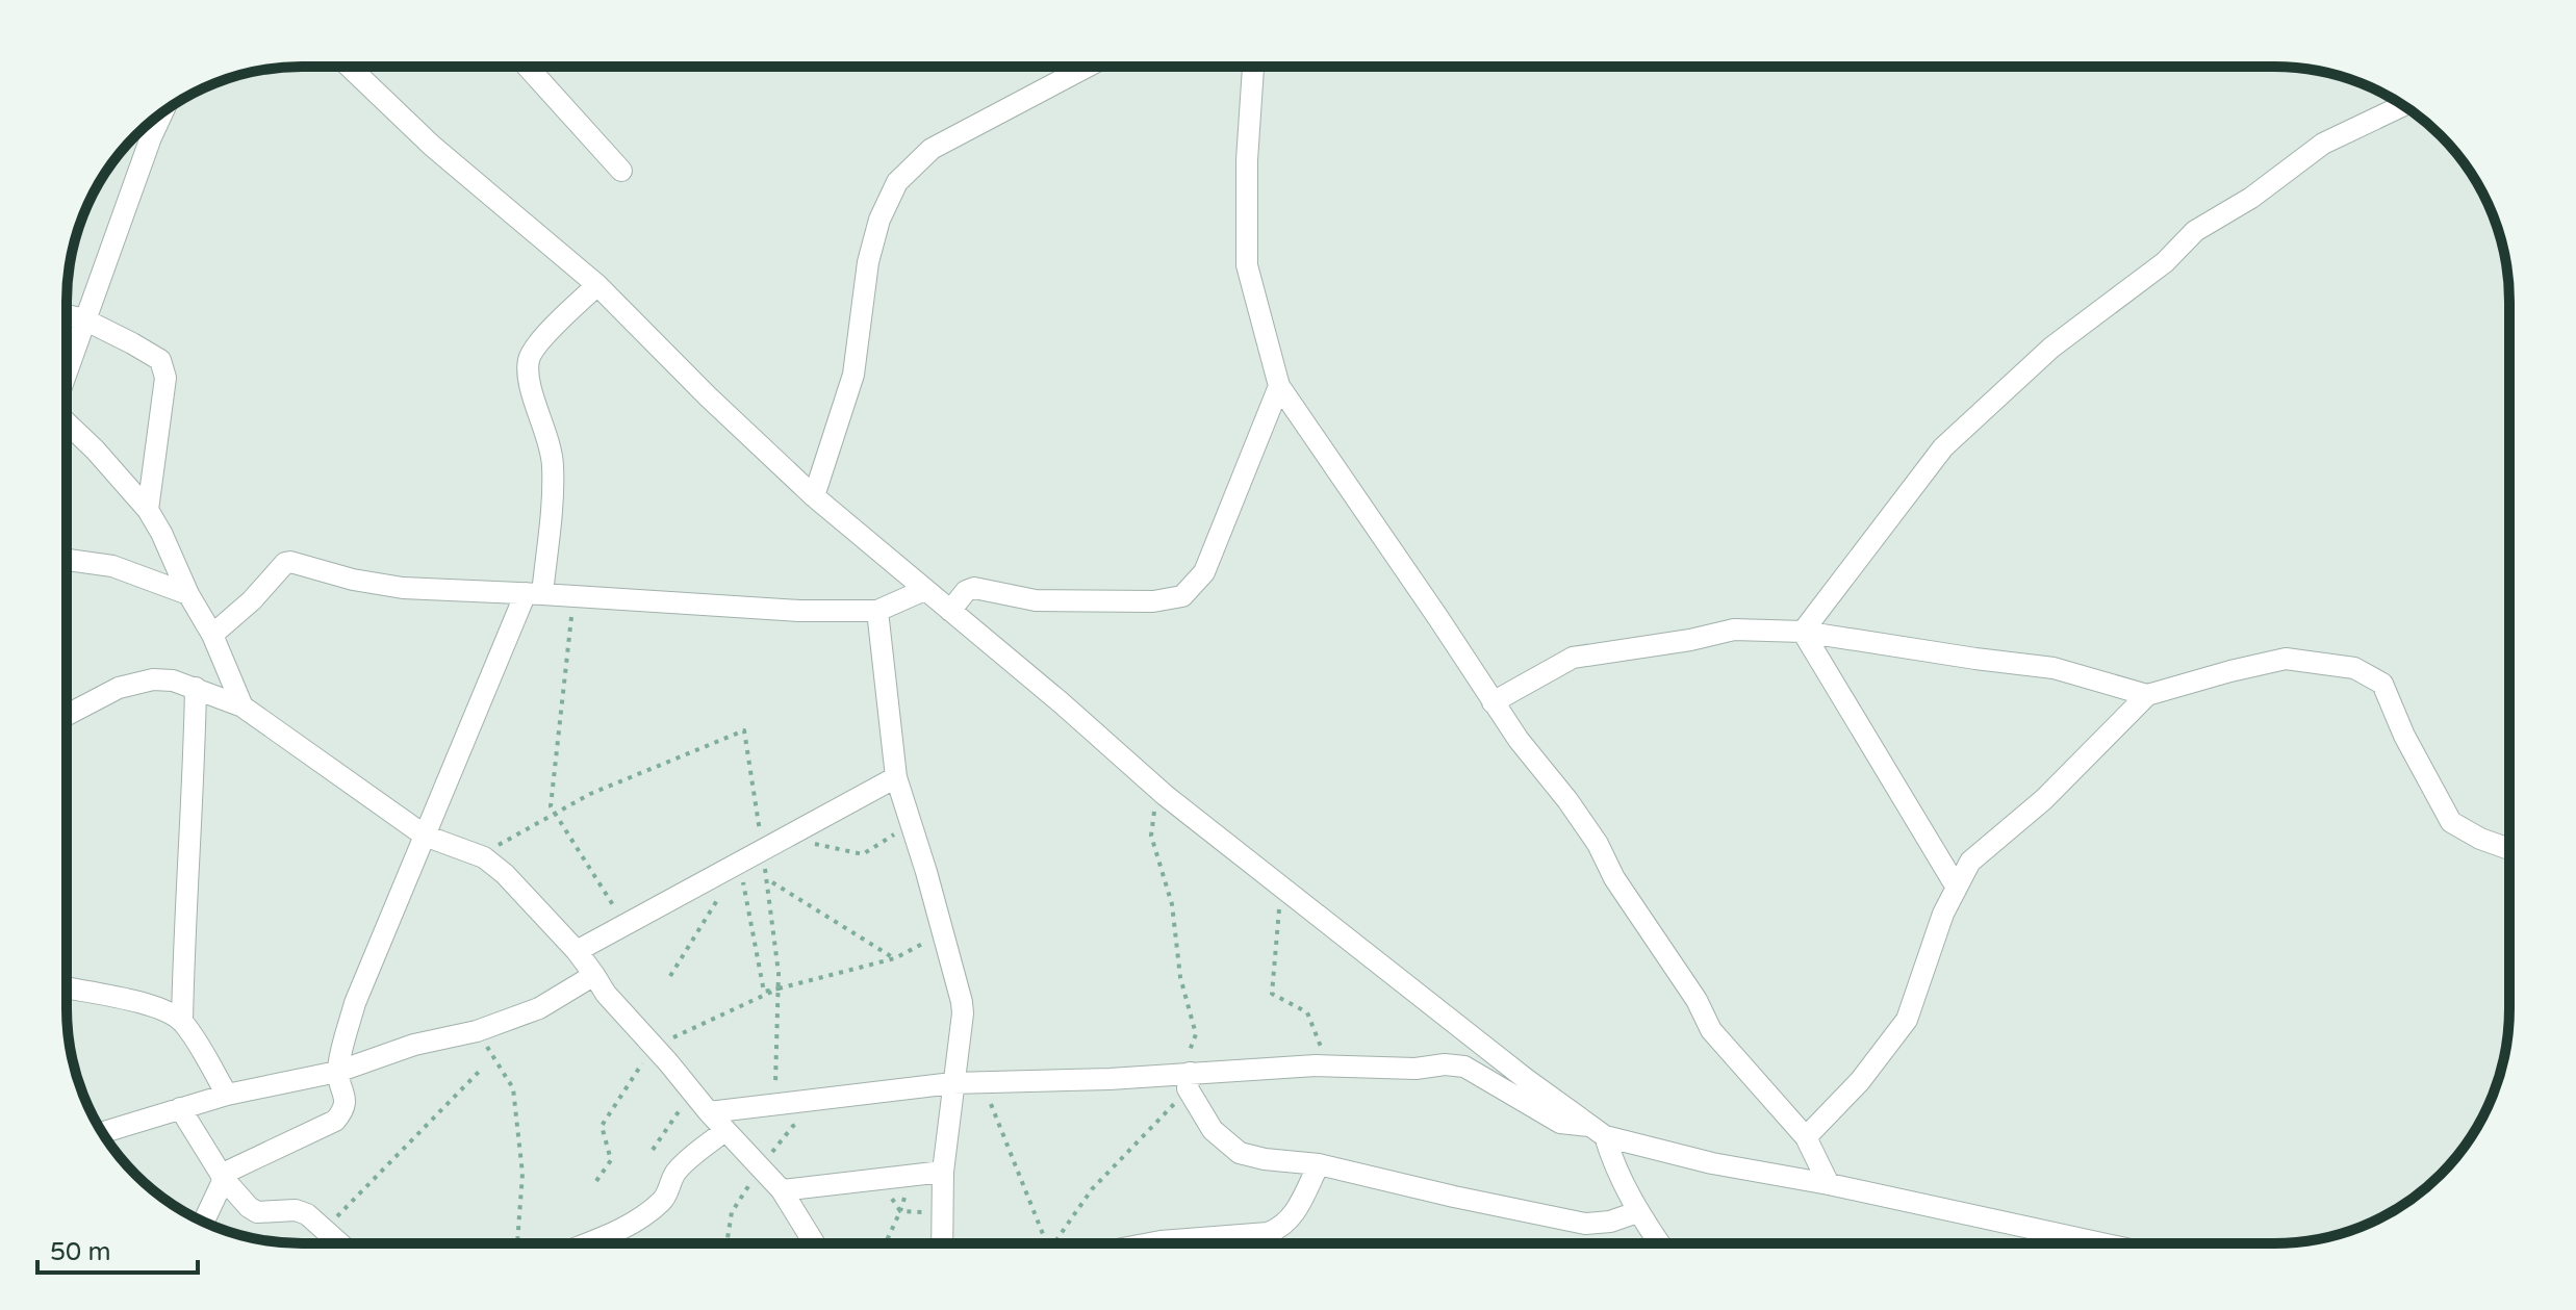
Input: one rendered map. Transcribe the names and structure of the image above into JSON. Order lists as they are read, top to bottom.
{
  "scale_bar": "50 m"
}
